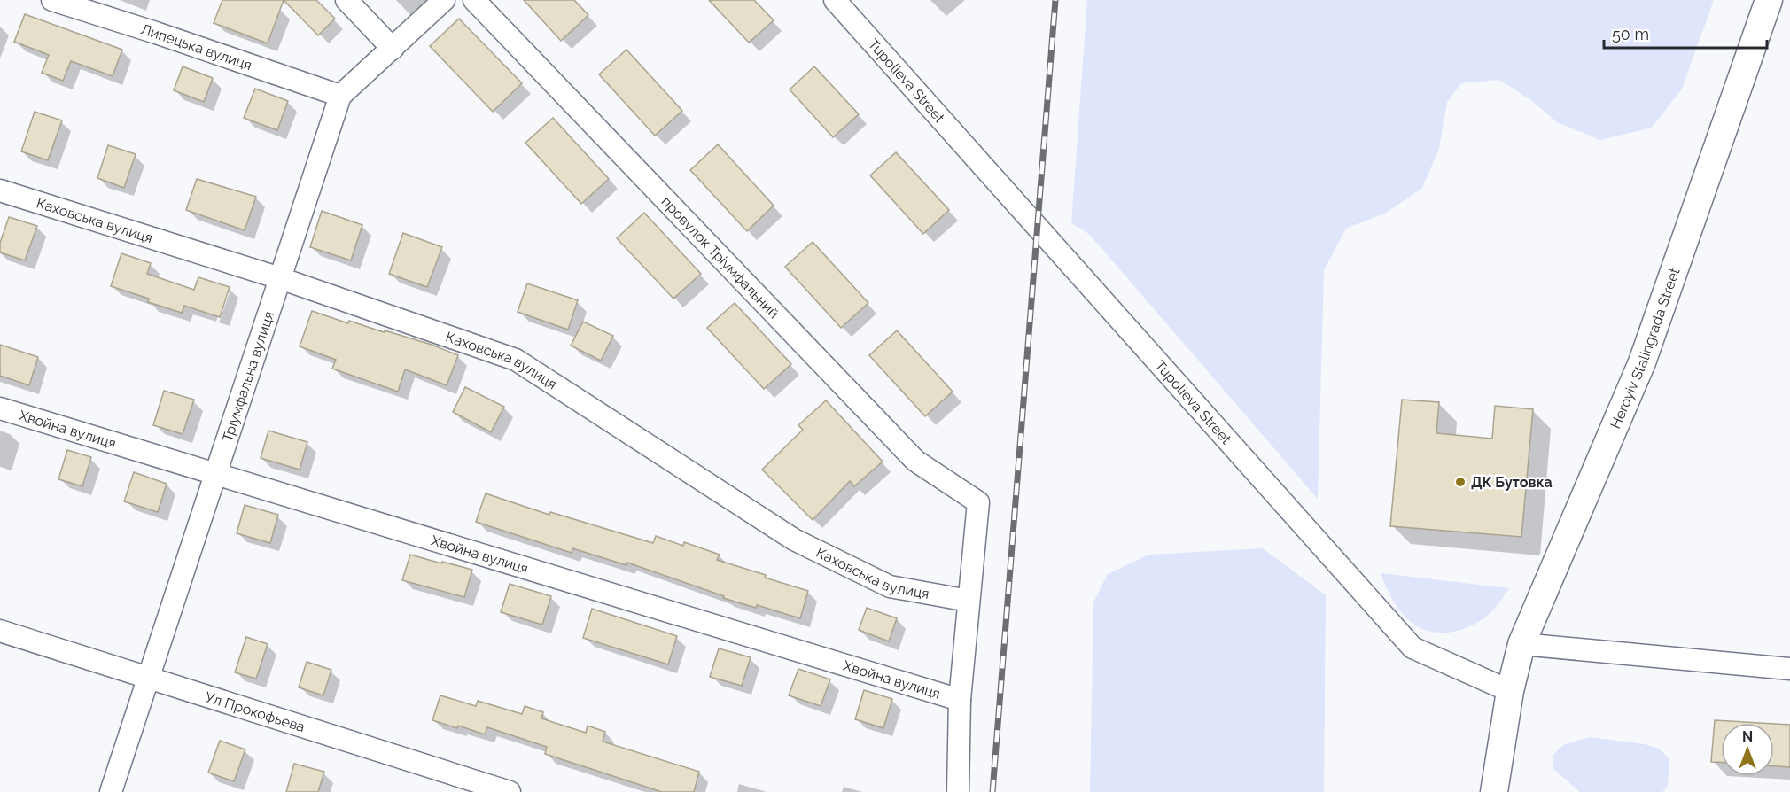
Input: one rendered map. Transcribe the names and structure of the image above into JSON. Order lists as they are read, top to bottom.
{
  "streets": {
    "main road": ["Heroyiv Stalingrada Street"],
    "street": [
      "Липецька вулиця",
      "Tupolieva Street",
      "Каховська вулиця",
      "провулок Тріумфальний",
      "Тріумфальна вулиця",
      "Хвойна вулиця",
      "Ул Прокофьева"
    ]
  },
  "crossings": [
    ["Липецька вулиця", "Тріумфальна вулиця"],
    ["Tupolieva Street", "Heroyiv Stalingrada Street"],
    ["Каховська вулиця", "провулок Тріумфальний"],
    ["Каховська вулиця", "Тріумфальна вулиця"],
    ["Тріумфальна вулиця", "Хвойна вулиця"],
    ["Тріумфальна вулиця", "Ул Прокофьева"]
  ],
  "places": ["ДК Бутовка"],
  "scale_bar": "50 m",
  "north": "top"
}
